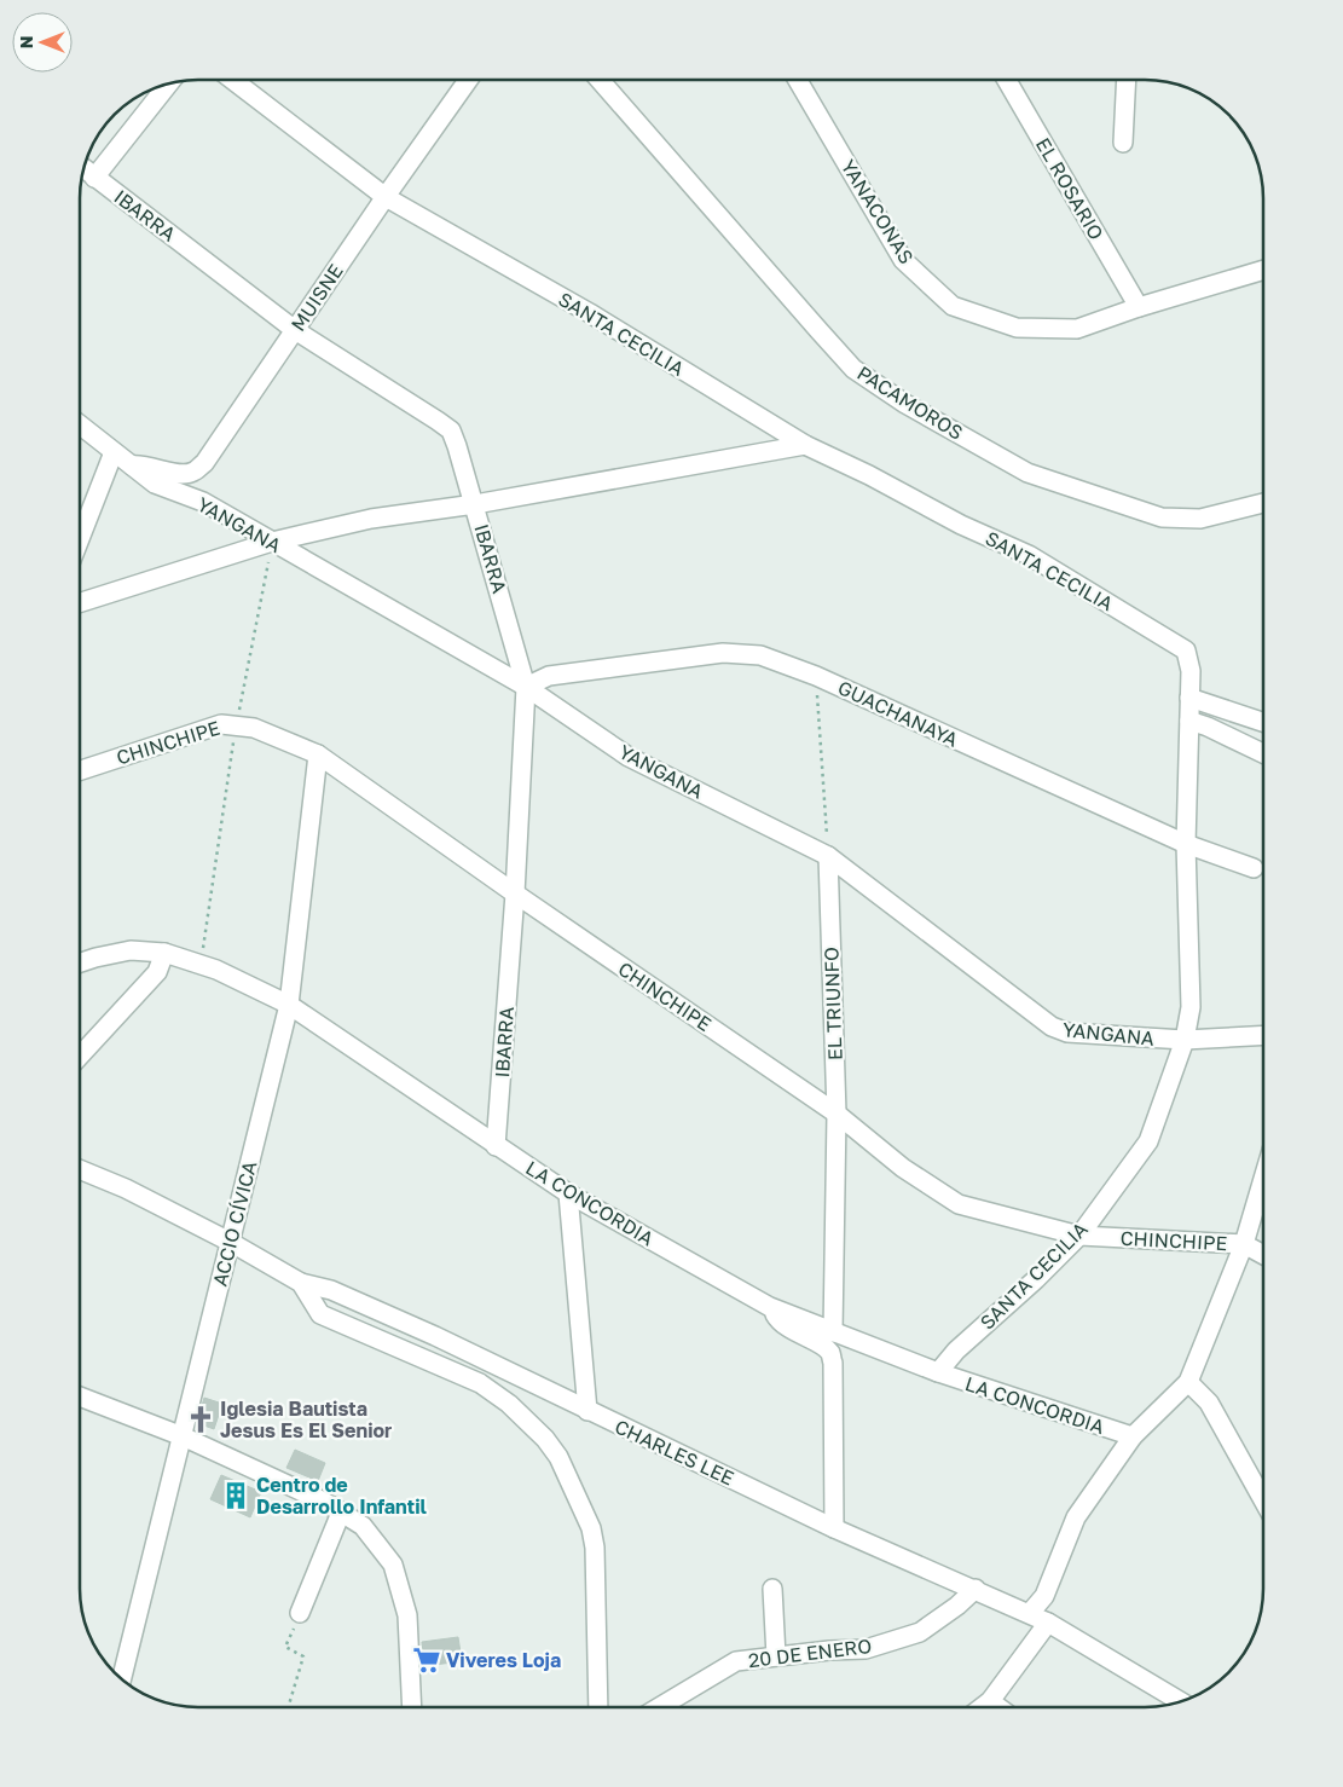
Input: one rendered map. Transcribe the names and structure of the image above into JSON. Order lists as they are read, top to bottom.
{
  "streets": {
    "street": [
      "EL ROSARIO",
      "YANACONAS",
      "IBARRA",
      "MUISNE",
      "SANTA CECILIA",
      "PACAMOROS",
      "YANGANA",
      "GUACHANAYA",
      "CHINCHIPE",
      "EL TRIUNFO",
      "LA CONCORDIA",
      "ACCIO CÍVICA",
      "CHARLES LEE",
      "20 DE ENERO"
    ]
  },
  "crossings": [
    ["EL ROSARIO", "YANACONAS"],
    ["IBARRA", "MUISNE"],
    ["IBARRA", "YANGANA"],
    ["IBARRA", "GUACHANAYA"],
    ["IBARRA", "CHINCHIPE"],
    ["IBARRA", "LA CONCORDIA"],
    ["MUISNE", "SANTA CECILIA"],
    ["MUISNE", "YANGANA"],
    ["SANTA CECILIA", "YANGANA"],
    ["SANTA CECILIA", "GUACHANAYA"],
    ["SANTA CECILIA", "CHINCHIPE"],
    ["SANTA CECILIA", "LA CONCORDIA"],
    ["YANGANA", "GUACHANAYA"],
    ["YANGANA", "EL TRIUNFO"],
    ["CHINCHIPE", "EL TRIUNFO"],
    ["CHINCHIPE", "ACCIO CÍVICA"],
    ["EL TRIUNFO", "LA CONCORDIA"],
    ["LA CONCORDIA", "ACCIO CÍVICA"],
    ["CHARLES LEE", "20 DE ENERO"]
  ],
  "places": {
    "church": ["Iglesia Bautista Jesus Es El Senior"],
    "building": ["Centro de Desarrollo Infantil"],
    "supermarket": ["Viveres Loja"]
  },
  "north": "left"
}
